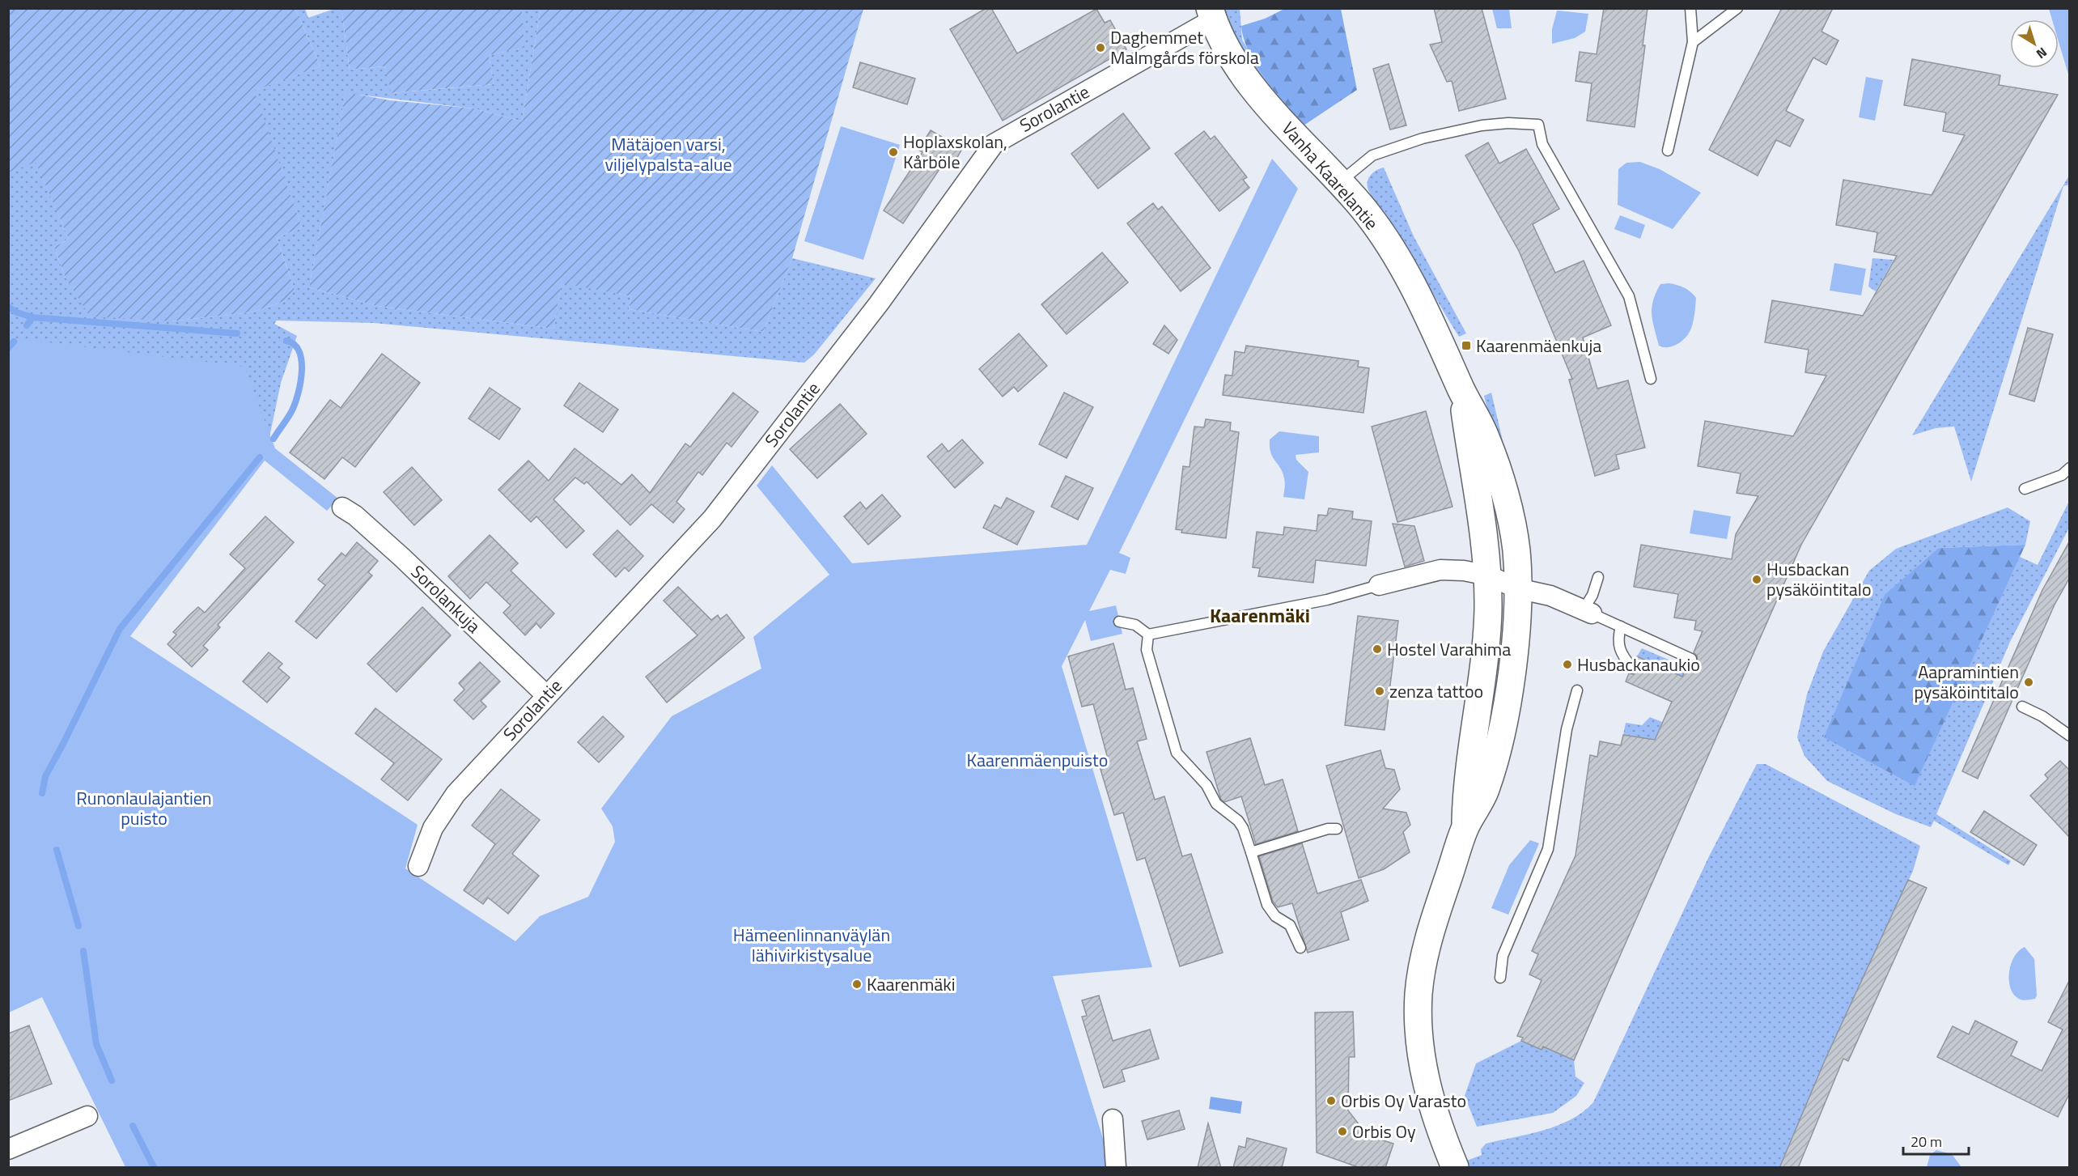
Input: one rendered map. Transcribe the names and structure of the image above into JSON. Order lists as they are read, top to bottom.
{
  "streets": {
    "main road": ["Vanha Kaarelantie"],
    "street": ["Sorolantie", "Sorolankuja"]
  },
  "crossings": [
    ["Sorolantie", "Vanha Kaarelantie"],
    ["Sorolantie", "Sorolankuja"]
  ],
  "districts": ["Kaarenmäki"],
  "parks": [
    "Mätäjoen varsi, viljelypalsta-alue",
    "Kaarenmäenpuisto",
    "Runonlaulajantien puisto",
    "Hämeenlinnanväylän lähivirkistysalue"
  ],
  "places": {
    "other": [
      "Daghemmet Malmgårds förskola",
      "Hoplaxskolan, Kårböle",
      "Husbackan pysäköintitalo",
      "Hostel Varahima",
      "Husbackanaukio",
      "Aapramintien pysäköintitalo",
      "zenza tattoo",
      "Kaarenmäki",
      "Orbis Oy Varasto",
      "Orbis Oy"
    ],
    "transit": ["Kaarenmäenkuja"]
  },
  "scale_bar": "20 m",
  "north": "bottom right"
}
